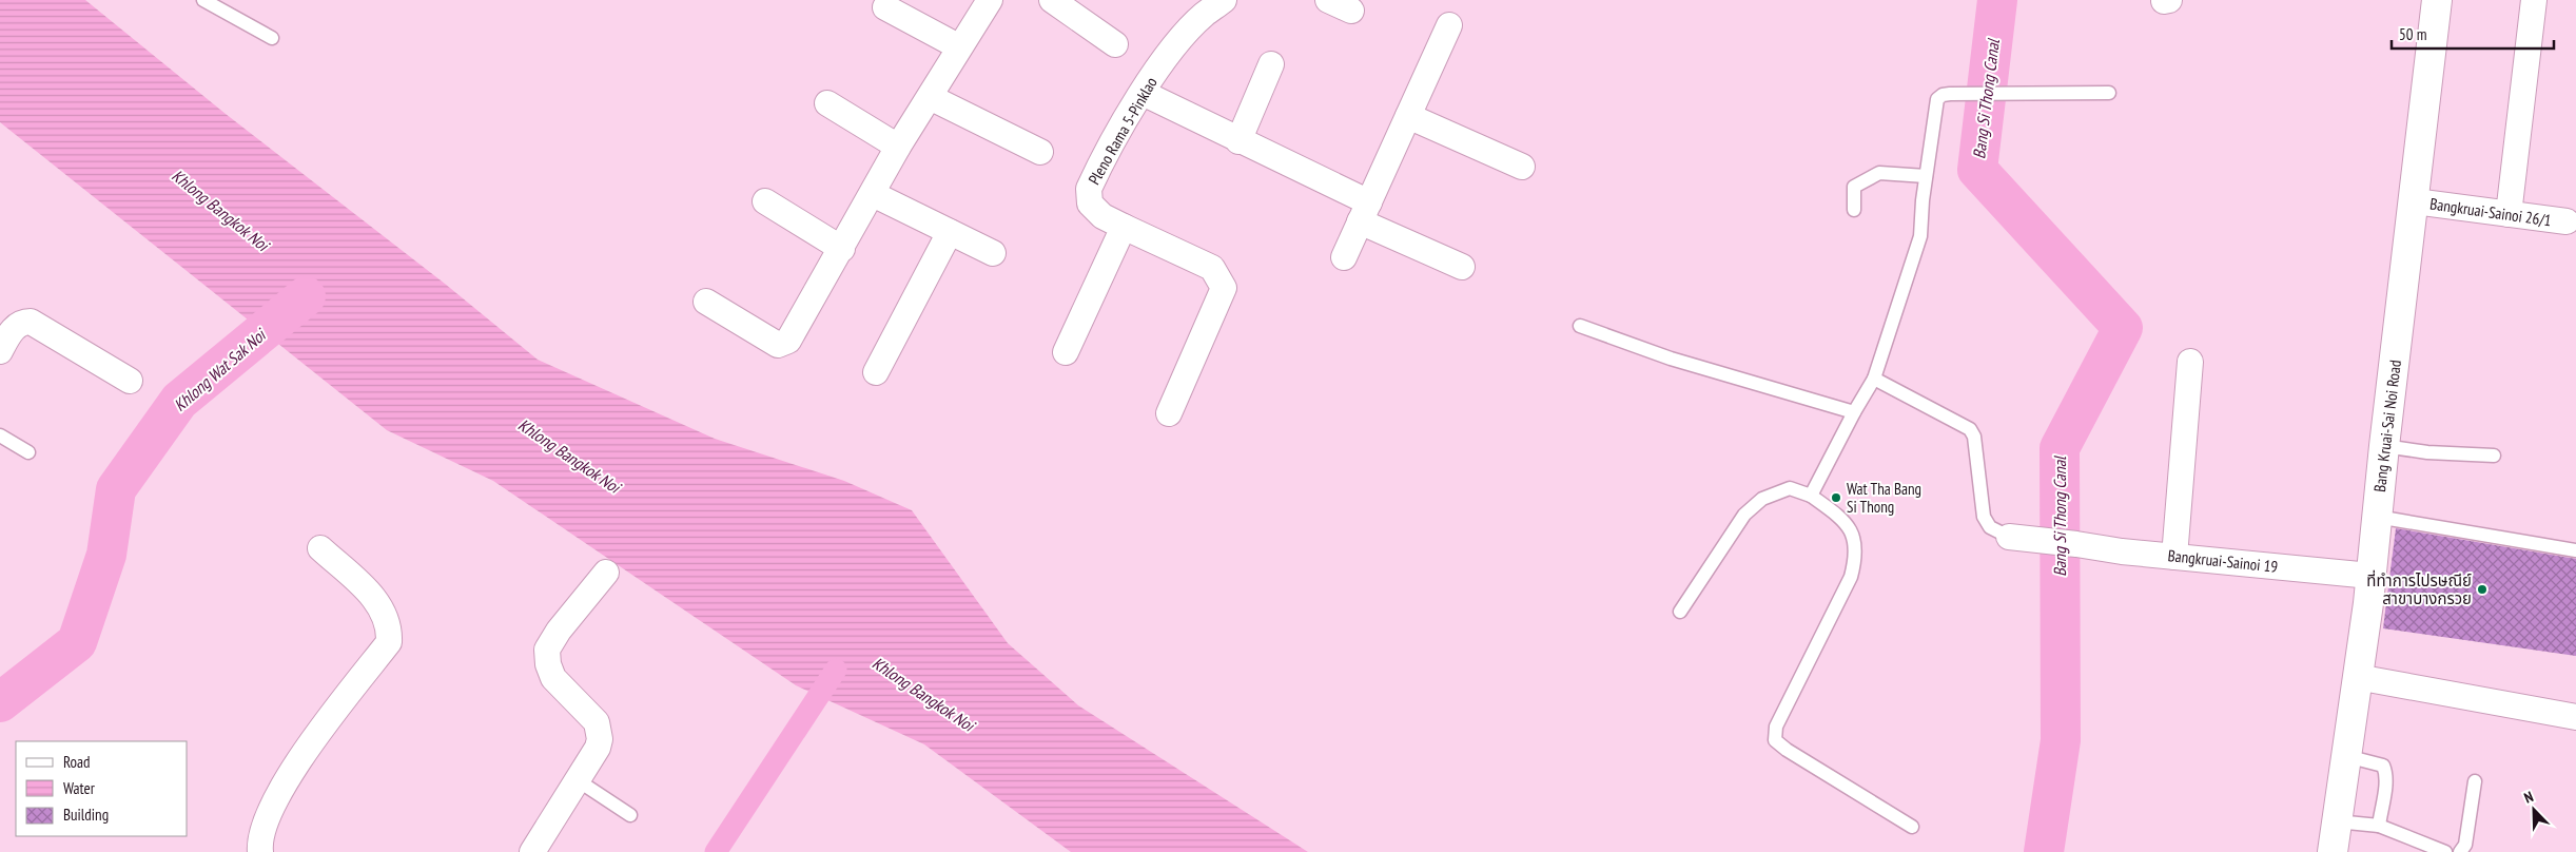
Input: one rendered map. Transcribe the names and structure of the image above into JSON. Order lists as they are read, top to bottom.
{
  "streets": {
    "main road": ["Bang Kruai-Sai Noi Road"],
    "street": ["Pleno Rama 5-Pinklao", "Bangkruai-Sainoi 26/1", "Bangkruai-Sainoi 19"]
  },
  "crossings": [
    ["Bangkruai-Sainoi 26/1", "Bang Kruai-Sai Noi Road"],
    ["Bang Kruai-Sai Noi Road", "Bangkruai-Sainoi 19"]
  ],
  "water": ["Bang Si Thong Canal", "Khlong Bangkok Noi", "Khlong Wat Sak Noi"],
  "places": ["Wat Tha Bang Si Thong", "ที่ทำการไปรษณีย์ สาขาบางกรวย"],
  "legend": ["Road", "Water", "Building"],
  "scale_bar": "50 m",
  "north": "top left"
}
